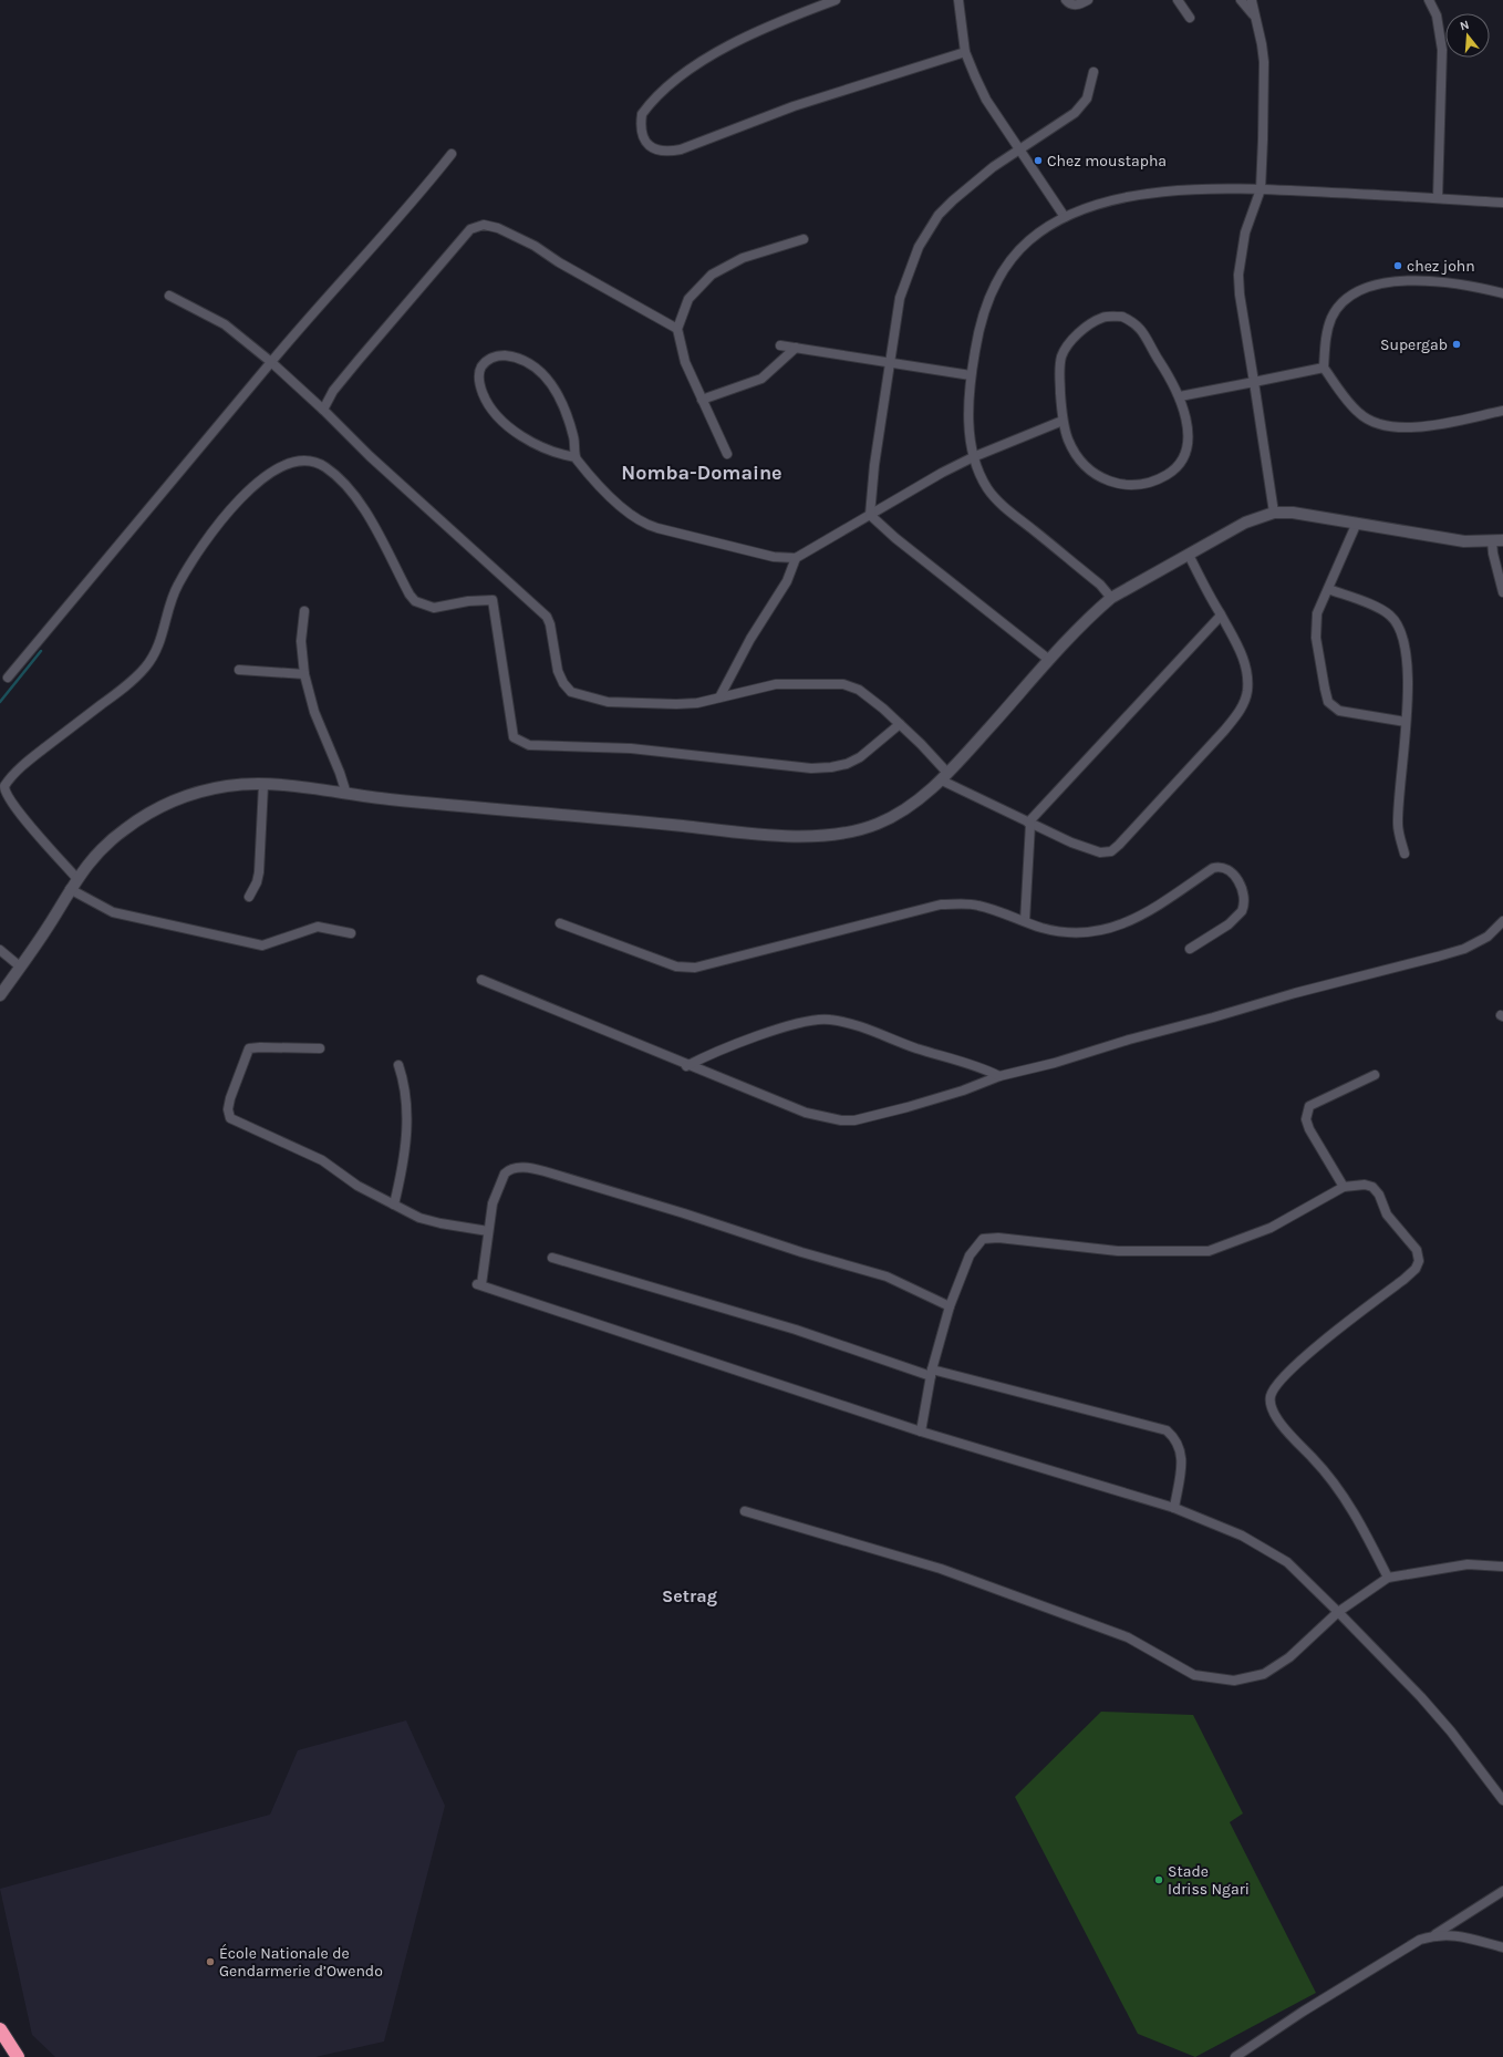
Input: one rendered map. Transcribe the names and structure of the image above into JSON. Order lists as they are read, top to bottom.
{
  "districts": ["Nomba-Domaine", "Setrag"],
  "places": [
    "Chez moustapha",
    "chez john",
    "Supergab",
    "Stade Idriss Ngari",
    "École Nationale de Gendarmerie d’Owendo"
  ],
  "north": "top"
}
